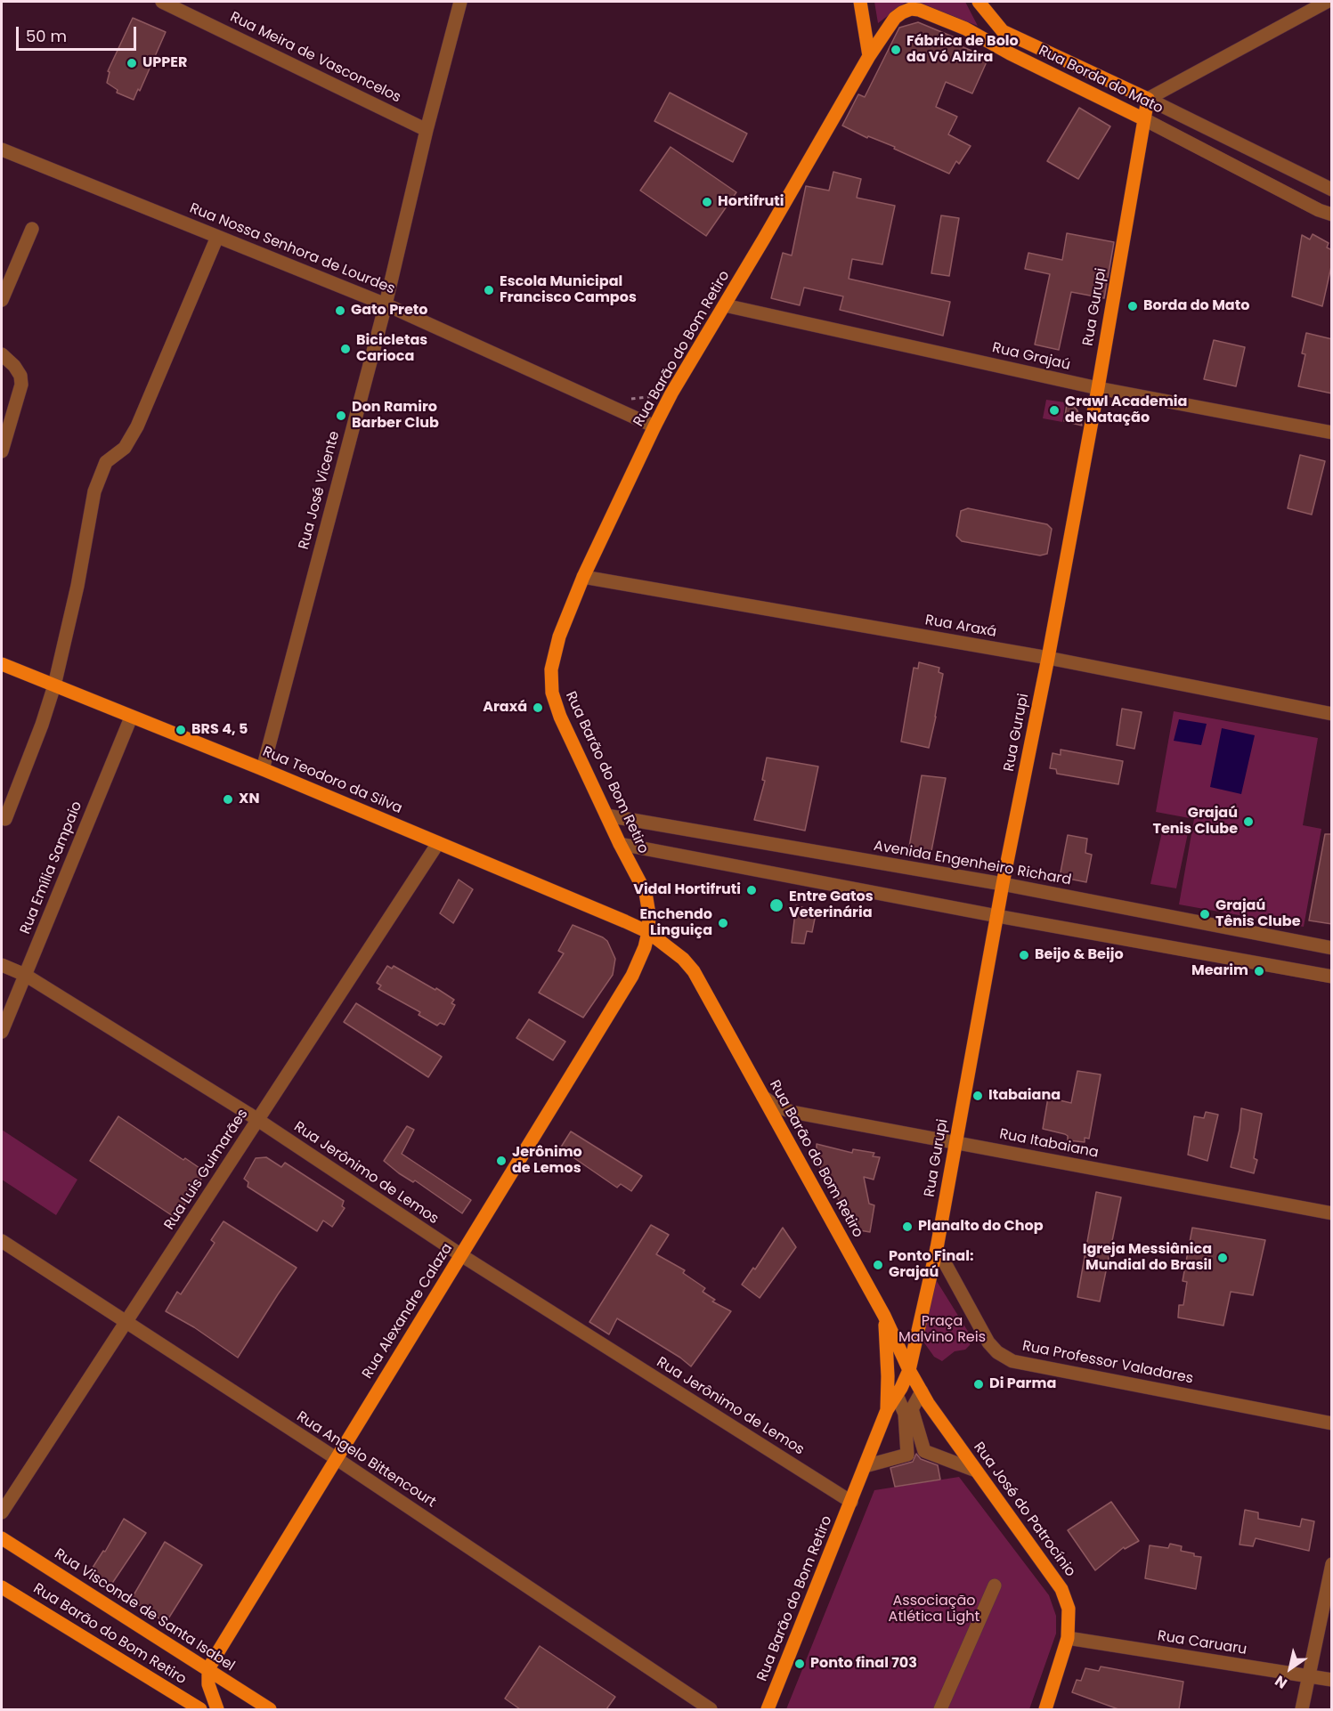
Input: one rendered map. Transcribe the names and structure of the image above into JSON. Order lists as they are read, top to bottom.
{
  "streets": {
    "main road": [
      "Rua Borda do Mato",
      "Rua Gurupi",
      "Rua Barão do Bom Retiro",
      "Rua Teodoro da Silva",
      "Rua Alexandre Calaza",
      "Rua José do Patrocínio",
      "Rua Visconde de Santa Isabel"
    ],
    "street": [
      "Rua Meira de Vasconcelos",
      "Rua Nossa Senhora de Lourdes",
      "Rua Grajaú",
      "Rua José Vicente",
      "Rua Araxá",
      "Avenida Engenheiro Richard",
      "Rua Emília Sampaio",
      "Rua Itabaiana",
      "Rua Luis Guimarães",
      "Rua Jerônimo de Lemos",
      "Rua Professor Valadares",
      "Rua Angelo Bittencourt",
      "Rua Caruaru"
    ]
  },
  "crossings": [
    ["Rua Meira de Vasconcelos", "Rua José Vicente"],
    ["Rua Borda do Mato", "Rua Gurupi"],
    ["Rua Borda do Mato", "Rua Barão do Bom Retiro"],
    ["Rua Nossa Senhora de Lourdes", "Rua Barão do Bom Retiro"],
    ["Rua Nossa Senhora de Lourdes", "Rua José Vicente"],
    ["Rua Gurupi", "Rua Barão do Bom Retiro"],
    ["Rua Gurupi", "Rua Grajaú"],
    ["Rua Gurupi", "Rua Araxá"],
    ["Rua Gurupi", "Avenida Engenheiro Richard"],
    ["Rua Gurupi", "Rua Itabaiana"],
    ["Rua Gurupi", "Rua Professor Valadares"],
    ["Rua Gurupi", "Rua José do Patrocínio"],
    ["Rua Barão do Bom Retiro", "Rua Grajaú"],
    ["Rua Barão do Bom Retiro", "Rua Araxá"],
    ["Rua Barão do Bom Retiro", "Rua Teodoro da Silva"],
    ["Rua Barão do Bom Retiro", "Avenida Engenheiro Richard"],
    ["Rua Barão do Bom Retiro", "Rua Itabaiana"],
    ["Rua Barão do Bom Retiro", "Rua Jerônimo de Lemos"],
    ["Rua Barão do Bom Retiro", "Rua Alexandre Calaza"],
    ["Rua Barão do Bom Retiro", "Rua José do Patrocínio"],
    ["Rua José Vicente", "Rua Teodoro da Silva"],
    ["Rua Teodoro da Silva", "Rua Emília Sampaio"],
    ["Rua Teodoro da Silva", "Rua Luis Guimarães"],
    ["Rua Teodoro da Silva", "Rua Alexandre Calaza"],
    ["Rua Emília Sampaio", "Rua Jerônimo de Lemos"],
    ["Rua Luis Guimarães", "Rua Jerônimo de Lemos"],
    ["Rua Luis Guimarães", "Rua Angelo Bittencourt"],
    ["Rua Jerônimo de Lemos", "Rua Alexandre Calaza"],
    ["Rua Alexandre Calaza", "Rua Angelo Bittencourt"],
    ["Rua Alexandre Calaza", "Rua Visconde de Santa Isabel"],
    ["Rua José do Patrocínio", "Rua Caruaru"]
  ],
  "parks": ["Praça Malvino Reis", "Associação Atlética Light"],
  "places": [
    "Fábrica de Bolo da Vó Alzira",
    "UPPER",
    "Hortifruti",
    "Escola Municipal Francisco Campos",
    "Borda do Mato",
    "Gato Preto",
    "Bicicletas Carioca",
    "Crawl Academia de Natação",
    "Don Ramiro Barber Club",
    "Araxá",
    "BRS 4, 5",
    "XN",
    "Grajaú Tenis Clube",
    "Vidal Hortifruti",
    "Entre Gatos Veterinária",
    "Grajaú Tênis Clube",
    "Enchendo Linguiça",
    "Beijo & Beijo",
    "Mearim",
    "Itabaiana",
    "Jerônimo de Lemos",
    "Planalto do Chop",
    "Igreja Messiânica Mundial do Brasil",
    "Ponto Final: Grajaú",
    "Di Parma",
    "Ponto final 703"
  ],
  "scale_bar": "50 m",
  "north": "bottom left"
}
